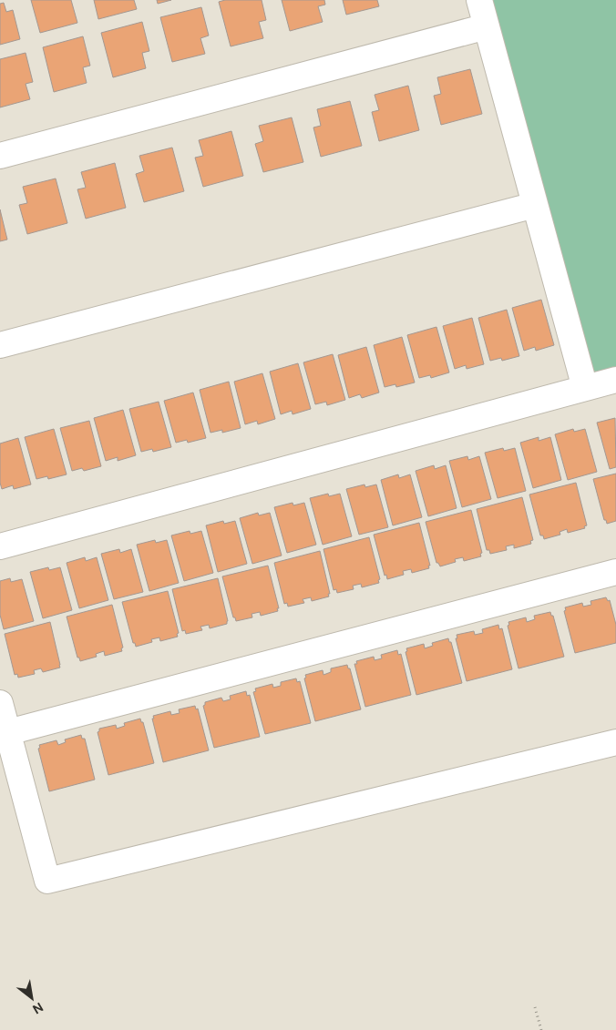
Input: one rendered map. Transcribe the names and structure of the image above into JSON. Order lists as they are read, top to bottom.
{
  "north": "bottom right"
}
